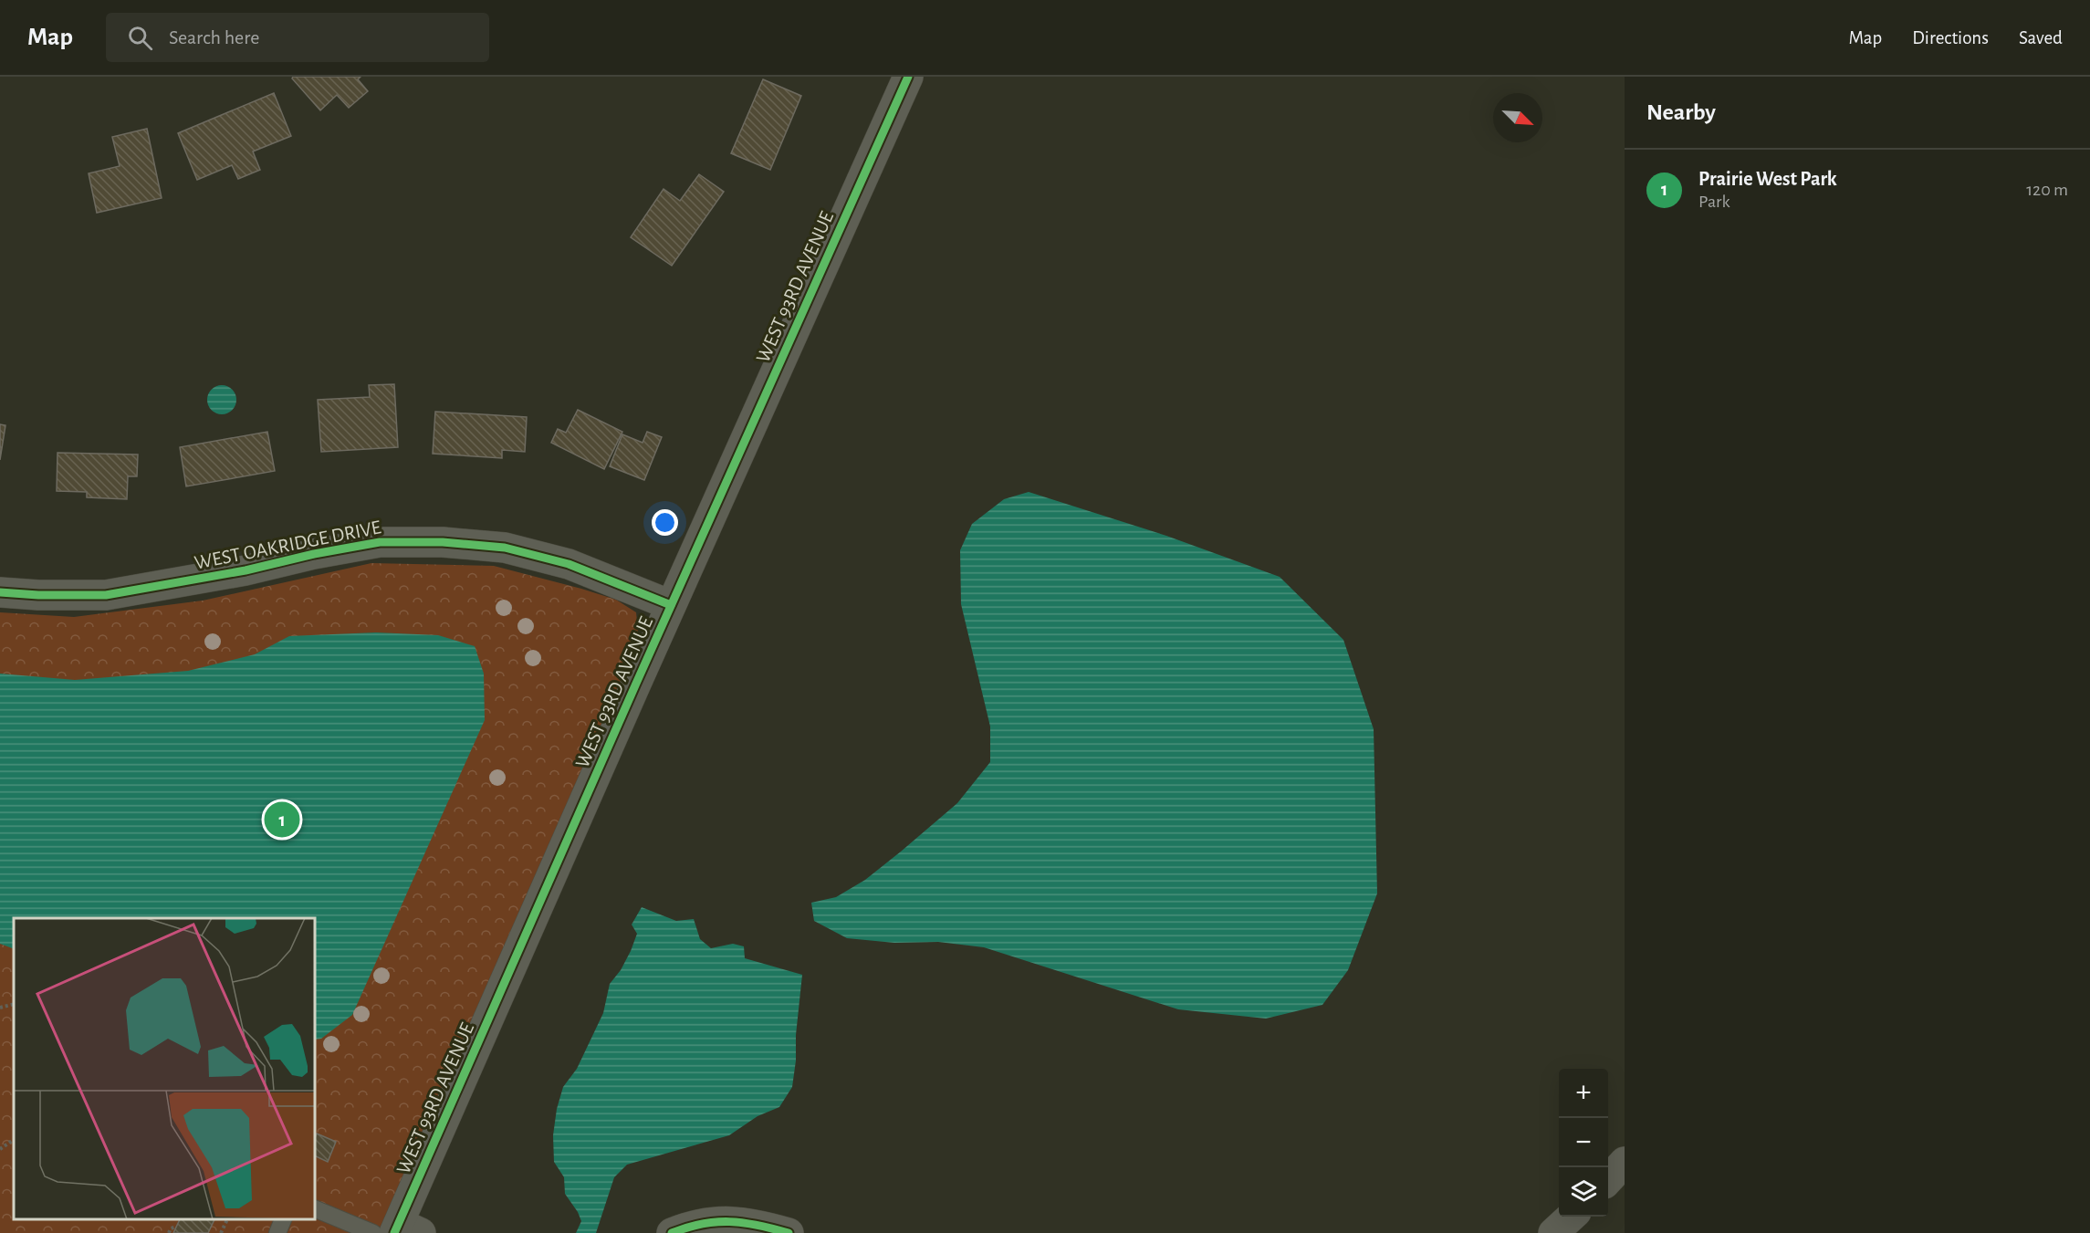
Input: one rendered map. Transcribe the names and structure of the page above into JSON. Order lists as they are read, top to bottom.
{
  "streets": {
    "street": ["WEST 93RD AVENUE", "WEST OAKRIDGE DRIVE"]
  },
  "crossings": [
    ["WEST 93RD AVENUE", "WEST OAKRIDGE DRIVE"]
  ],
  "north": "bottom right",
  "page": {
    "header": "Map",
    "search": "Search here",
    "nav": ["Map", "Directions", "Saved"],
    "heading": "Nearby",
    "list": [
      {
        "mark": "1",
        "name": "Prairie West Park",
        "note": "Park",
        "value": "120 m"
      }
    ],
    "pins": "1",
    "map_buttons": ["+", "−"]
  }
}
